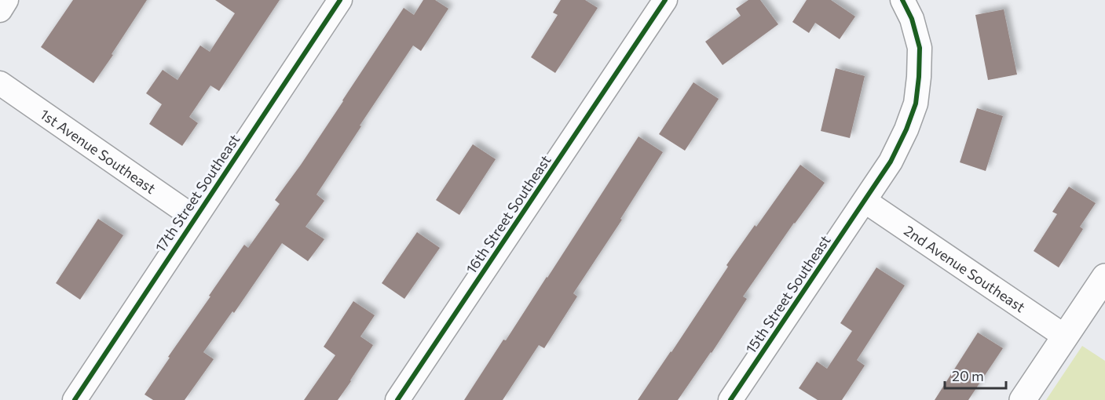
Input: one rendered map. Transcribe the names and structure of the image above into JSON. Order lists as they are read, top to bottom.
{
  "streets": {
    "street": [
      "1st Avenue Southeast",
      "17th Street Southeast",
      "16th Street Southeast",
      "2nd Avenue Southeast",
      "15th Street Southeast"
    ]
  },
  "crossings": [
    ["1st Avenue Southeast", "17th Street Southeast"],
    ["2nd Avenue Southeast", "15th Street Southeast"]
  ],
  "scale_bar": "20 m"
}
